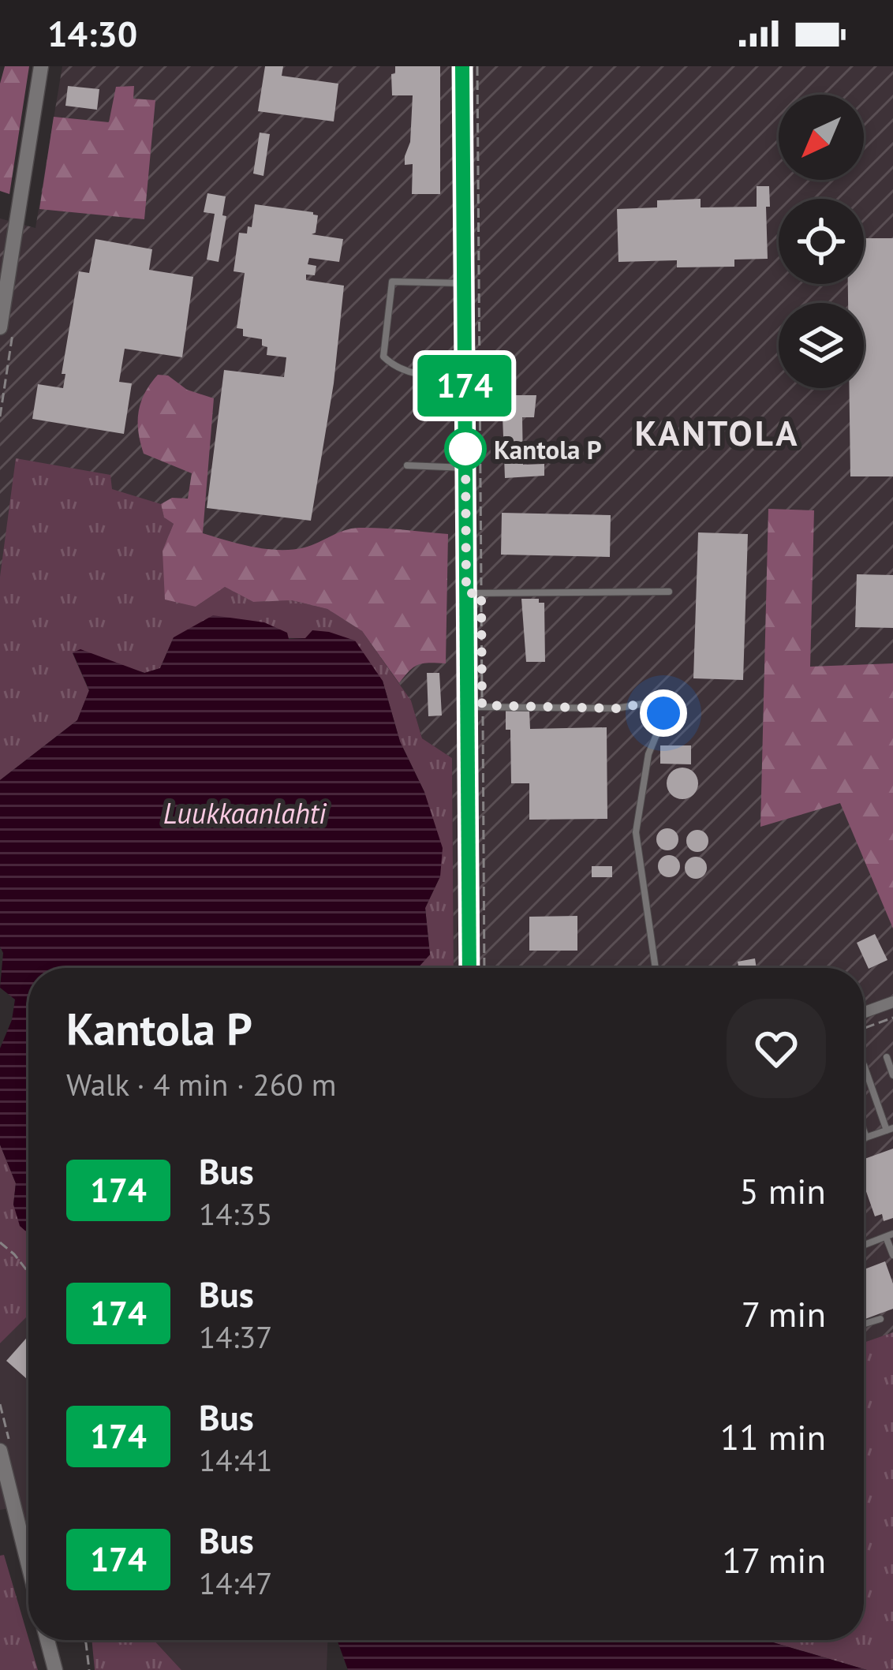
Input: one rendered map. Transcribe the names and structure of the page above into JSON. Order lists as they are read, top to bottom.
{
  "districts": ["KANTOLA"],
  "water": ["Luukkaanlahti"],
  "places": ["Kantola P"],
  "lines": ["bus line 174"],
  "north": "bottom left",
  "page": {
    "status": "14:30",
    "on_map": "174",
    "heading": ["Kantola P", "Walk · 4 min · 260 m"],
    "list": [
      {
        "mark": "174",
        "name": "Bus",
        "note": "14:35",
        "value": "5 min"
      },
      {
        "mark": "174",
        "name": "Bus",
        "note": "14:37",
        "value": "7 min"
      },
      {
        "mark": "174",
        "name": "Bus",
        "note": "14:41",
        "value": "11 min"
      },
      {
        "mark": "174",
        "name": "Bus",
        "note": "14:47",
        "value": "17 min"
      }
    ]
  }
}
